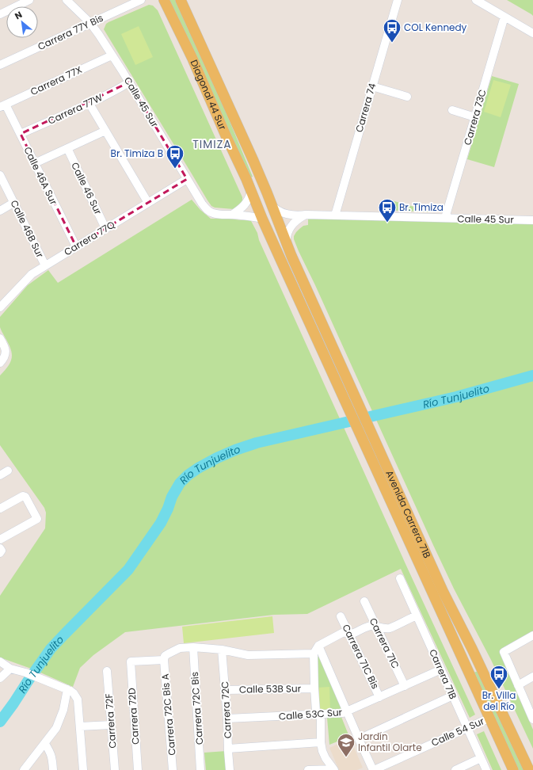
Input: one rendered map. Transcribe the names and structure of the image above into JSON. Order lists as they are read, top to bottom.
{
  "streets": {
    "main road": ["Diagonal 44 Sur", "Avenida Carrera 71B"],
    "street": [
      "Carrera 77Y Bis",
      "Carrera 77X",
      "Calle 45 Sur",
      "Carrera 74",
      "Carrera 77W",
      "Carrera 73C",
      "Calle 46A Sur",
      "Calle 46 Sur",
      "Calle 46B Sur",
      "Carrera 77Q",
      "Carrera 71C",
      "Carrera 71C Bis",
      "Carrera 71B",
      "Calle 53B Sur",
      "Carrera 72C Bis",
      "Carrera 72C",
      "Carrera 72C Bis A",
      "Calle 53C Sur",
      "Carrera 72D",
      "Carrera 72F",
      "Calle 54 Sur"
    ]
  },
  "crossings": [
    ["Carrera 77Y Bis", "Calle 45 Sur"],
    ["Carrera 77X", "Calle 45 Sur"],
    ["Carrera 77X", "Calle 46A Sur"],
    ["Diagonal 44 Sur", "Calle 45 Sur"],
    ["Diagonal 44 Sur", "Avenida Carrera 71B"],
    ["Calle 45 Sur", "Carrera 74"],
    ["Calle 45 Sur", "Carrera 77W"],
    ["Calle 45 Sur", "Carrera 73C"],
    ["Calle 45 Sur", "Carrera 77Q"],
    ["Carrera 77W", "Calle 46A Sur"],
    ["Calle 46A Sur", "Carrera 77Q"],
    ["Calle 46 Sur", "Carrera 77Q"],
    ["Calle 46B Sur", "Carrera 77Q"],
    ["Avenida Carrera 71B", "Calle 54 Sur"],
    ["Carrera 71C", "Calle 53C Sur"],
    ["Carrera 71C Bis", "Calle 53C Sur"],
    ["Carrera 71B", "Calle 53C Sur"],
    ["Carrera 71B", "Calle 54 Sur"],
    ["Calle 53B Sur", "Carrera 72C"],
    ["Carrera 72C", "Calle 53C Sur"],
    ["Carrera 72C Bis A", "Carrera 72D"]
  ],
  "districts": ["TIMIZA"],
  "water": ["Río Tunjuelito"],
  "places": {
    "bus stop": [
      "COL Kennedy",
      "Br. Timiza B",
      "Br. Timiza",
      "Br. Villa del Río"
    ],
    "school or university": ["Jardín Infantil Olarte"]
  },
  "north": "top left"
}
